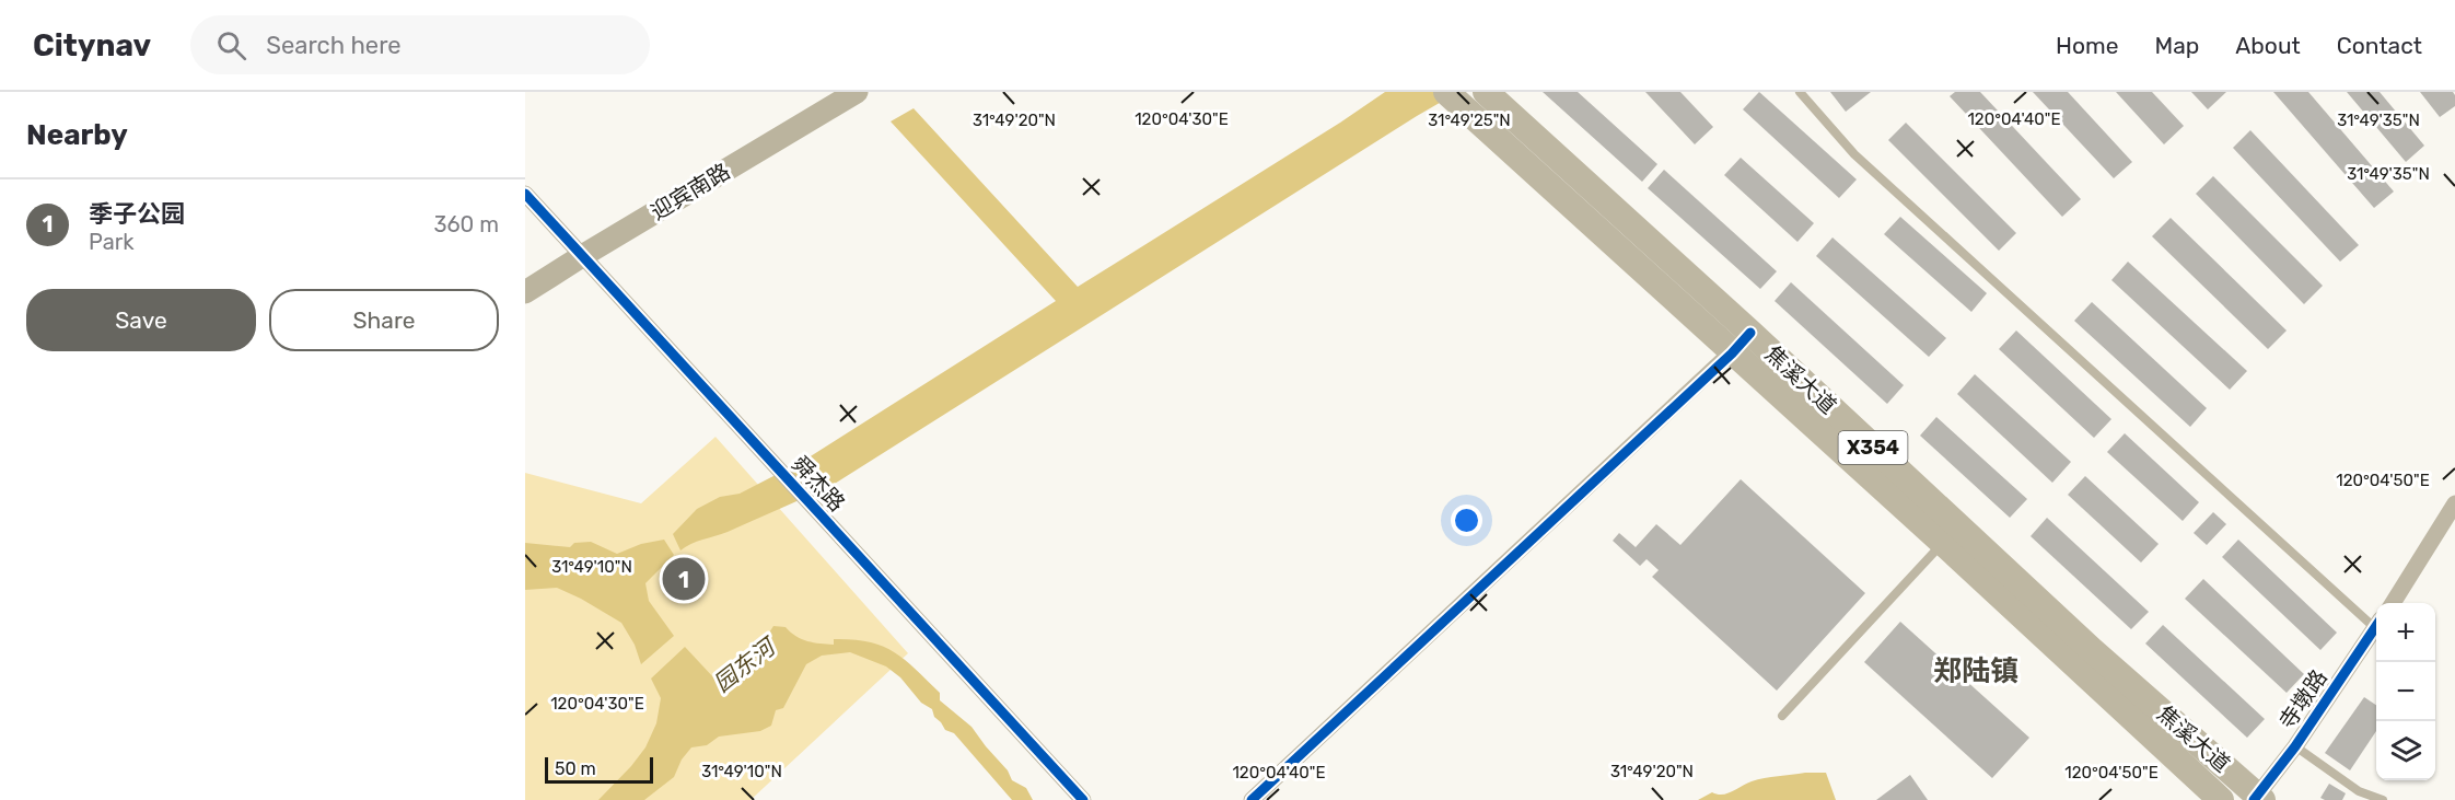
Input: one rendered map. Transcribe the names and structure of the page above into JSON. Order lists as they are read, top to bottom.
{
  "streets": {
    "main road": ["焦溪大道", "X354"],
    "street": ["迎宾南路", "舜杰路", "寺墩路"]
  },
  "crossings": [
    ["迎宾南路", "舜杰路"],
    ["焦溪大道", "寺墩路"]
  ],
  "districts": ["郑陆镇"],
  "water": ["园东河"],
  "scale_bar": "50 m",
  "page": {
    "header": "Citynav",
    "search": "Search here",
    "nav": [
      "Home",
      "Map",
      "About",
      "Contact"
    ],
    "heading": "Nearby",
    "list": [
      {
        "mark": "1",
        "name": "季子公园",
        "note": "Park",
        "value": "360 m"
      }
    ],
    "buttons": ["Save", "Share"],
    "pins": "1",
    "map_buttons": ["+", "−"],
    "scale": "50 m"
  },
  "coordinates": [
    "120°04'40\"E",
    "120°04'30\"E",
    "31°49'20\"N",
    "31°49'25\"N",
    "31°49'35\"N",
    "120°04'50\"E",
    "31°49'10\"N"
  ]
}
